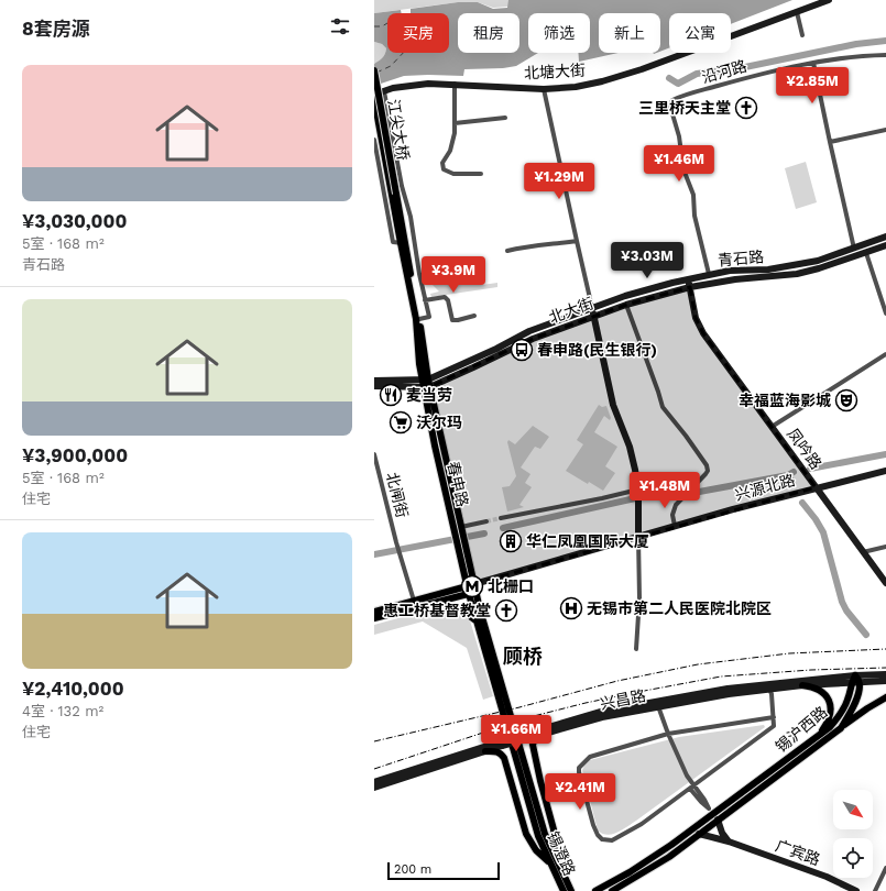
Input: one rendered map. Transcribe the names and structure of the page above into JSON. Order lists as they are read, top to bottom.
{
  "streets": {
    "main road": [
      "北塘大街",
      "江尖大桥",
      "青石路",
      "北大街",
      "凤吟路",
      "春申路",
      "兴源北路",
      "兴昌路",
      "锡沪西路",
      "广宾路",
      "锡澄路"
    ],
    "street": ["沿河路", "北闸街"]
  },
  "crossings": [
    ["沿河路", "青石路"],
    ["江尖大桥", "春申路"],
    ["青石路", "凤吟路"],
    ["青石路", "春申路"],
    ["北大街", "凤吟路"],
    ["北大街", "春申路"],
    ["凤吟路", "兴源北路"],
    ["春申路", "兴源北路"],
    ["春申路", "锡澄路"],
    ["兴昌路", "锡沪西路"],
    ["锡沪西路", "广宾路"]
  ],
  "districts": ["顾桥"],
  "places": {
    "church": ["三里桥天主堂", "惠工桥基督教堂"],
    "bus stop": ["春申路(民生银行)"],
    "restaurant": ["麦当劳"],
    "theatre": ["幸福蓝海影城"],
    "supermarket": ["沃尔玛"],
    "building": ["华仁凤凰国际大厦"],
    "metro station": ["北栅口"],
    "hospital": ["无锡市第二人民医院北院区"]
  },
  "scale_bar": "200 m",
  "north": "bottom right",
  "page": {
    "heading": "8套房源",
    "chip": [
      "买房",
      "租房",
      "筛选",
      "新上",
      "公寓"
    ],
    "list": [
      {
        "name": "¥3,030,000",
        "note": "5室 · 168 m² · 青石路"
      },
      {
        "name": "¥3,900,000",
        "note": "5室 · 168 m² · 住宅"
      },
      {
        "name": "¥2,410,000",
        "note": "4室 · 132 m² · 住宅"
      }
    ],
    "price": [
      "¥2.85M",
      "¥1.46M",
      "¥1.29M",
      "¥3.03M",
      "¥3.9M",
      "¥1.48M",
      "¥1.66M",
      "¥2.41M"
    ],
    "scale": "200 m"
  }
}
